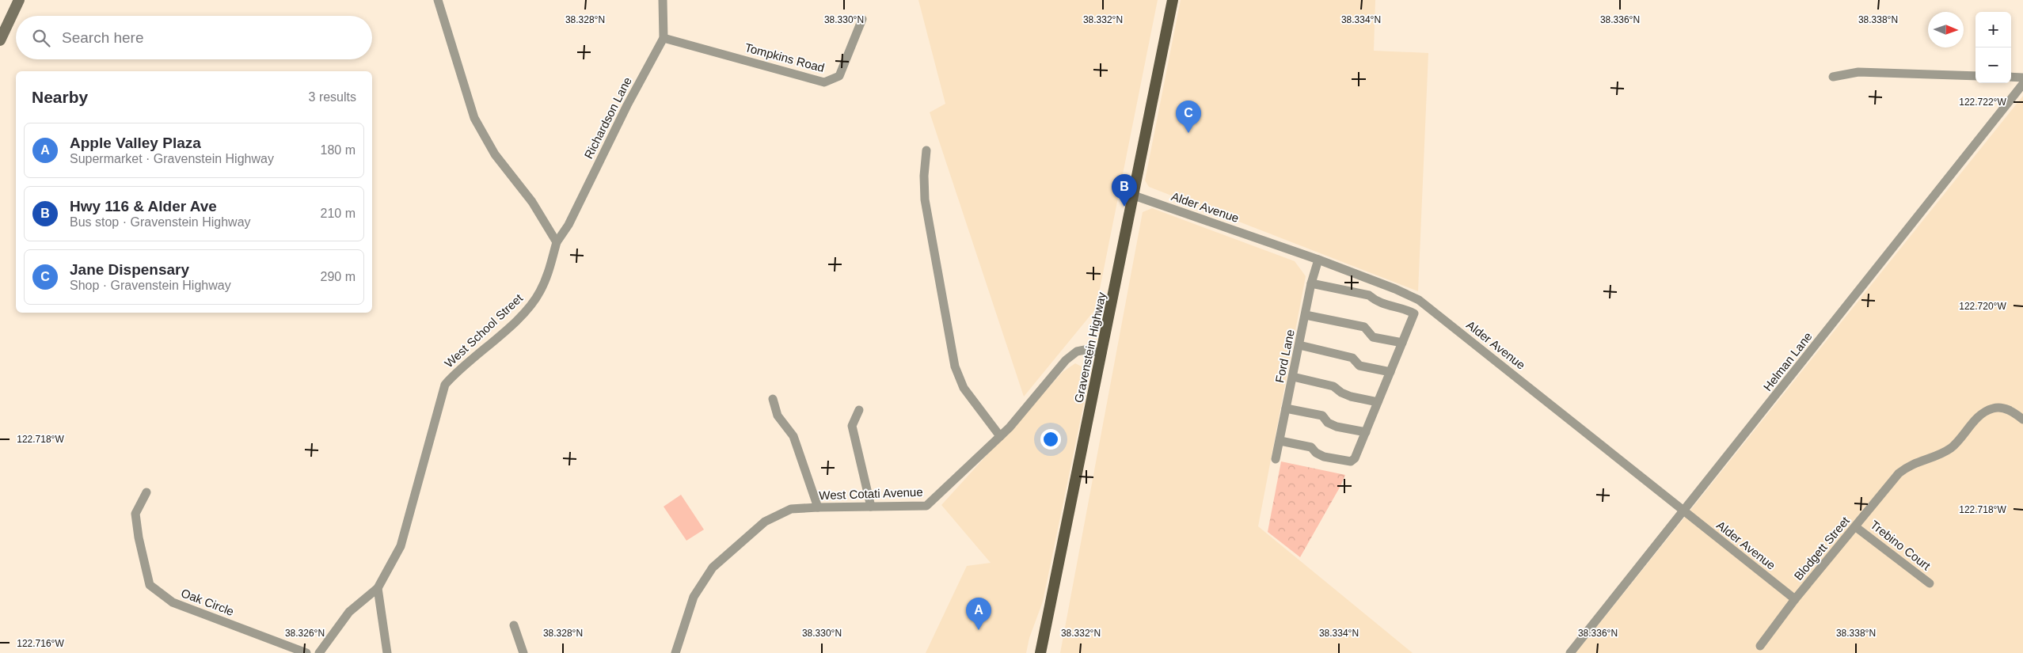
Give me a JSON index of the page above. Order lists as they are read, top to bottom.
{
  "streets": {
    "main road": ["Gravenstein Highway"],
    "street": [
      "Tompkins Road",
      "Richardson Lane",
      "Alder Avenue",
      "West School Street",
      "Ford Lane",
      "Helman Lane",
      "West Cotati Avenue",
      "Trebino Court",
      "Blodgett Street",
      "Oak Circle"
    ]
  },
  "crossings": [
    ["Tompkins Road", "Richardson Lane"],
    ["Richardson Lane", "West School Street"],
    ["Alder Avenue", "Gravenstein Highway"],
    ["Alder Avenue", "Ford Lane"],
    ["Alder Avenue", "Helman Lane"],
    ["Alder Avenue", "Blodgett Street"],
    ["Gravenstein Highway", "West Cotati Avenue"],
    ["Trebino Court", "Blodgett Street"]
  ],
  "north": "right",
  "page": {
    "map_buttons": ["+", "−"],
    "search": "Search here",
    "heading": ["Nearby", "3 results"],
    "pins": ["C", "B", "A"],
    "list": [
      {
        "mark": "A",
        "name": "Apple Valley Plaza",
        "note": "Supermarket · Gravenstein Highway",
        "value": "180 m"
      },
      {
        "mark": "B",
        "name": "Hwy 116 & Alder Ave",
        "note": "Bus stop · Gravenstein Highway",
        "value": "210 m"
      },
      {
        "mark": "C",
        "name": "Jane Dispensary",
        "note": "Shop · Gravenstein Highway",
        "value": "290 m"
      }
    ]
  },
  "coordinates": [
    "38.328°N",
    "38.330°N",
    "38.332°N",
    "38.334°N",
    "38.336°N",
    "38.338°N",
    "122.722°W",
    "122.720°W",
    "122.718°W",
    "38.326°N",
    "122.716°W"
  ]
}
